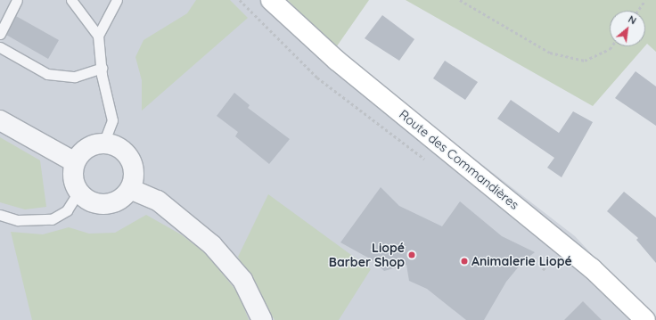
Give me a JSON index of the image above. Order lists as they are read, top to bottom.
{
  "streets": {
    "main road": ["Route des Commandières"]
  },
  "places": ["Liopé Barber Shop", "Animalerie Liopé"],
  "north": "top right"
}
